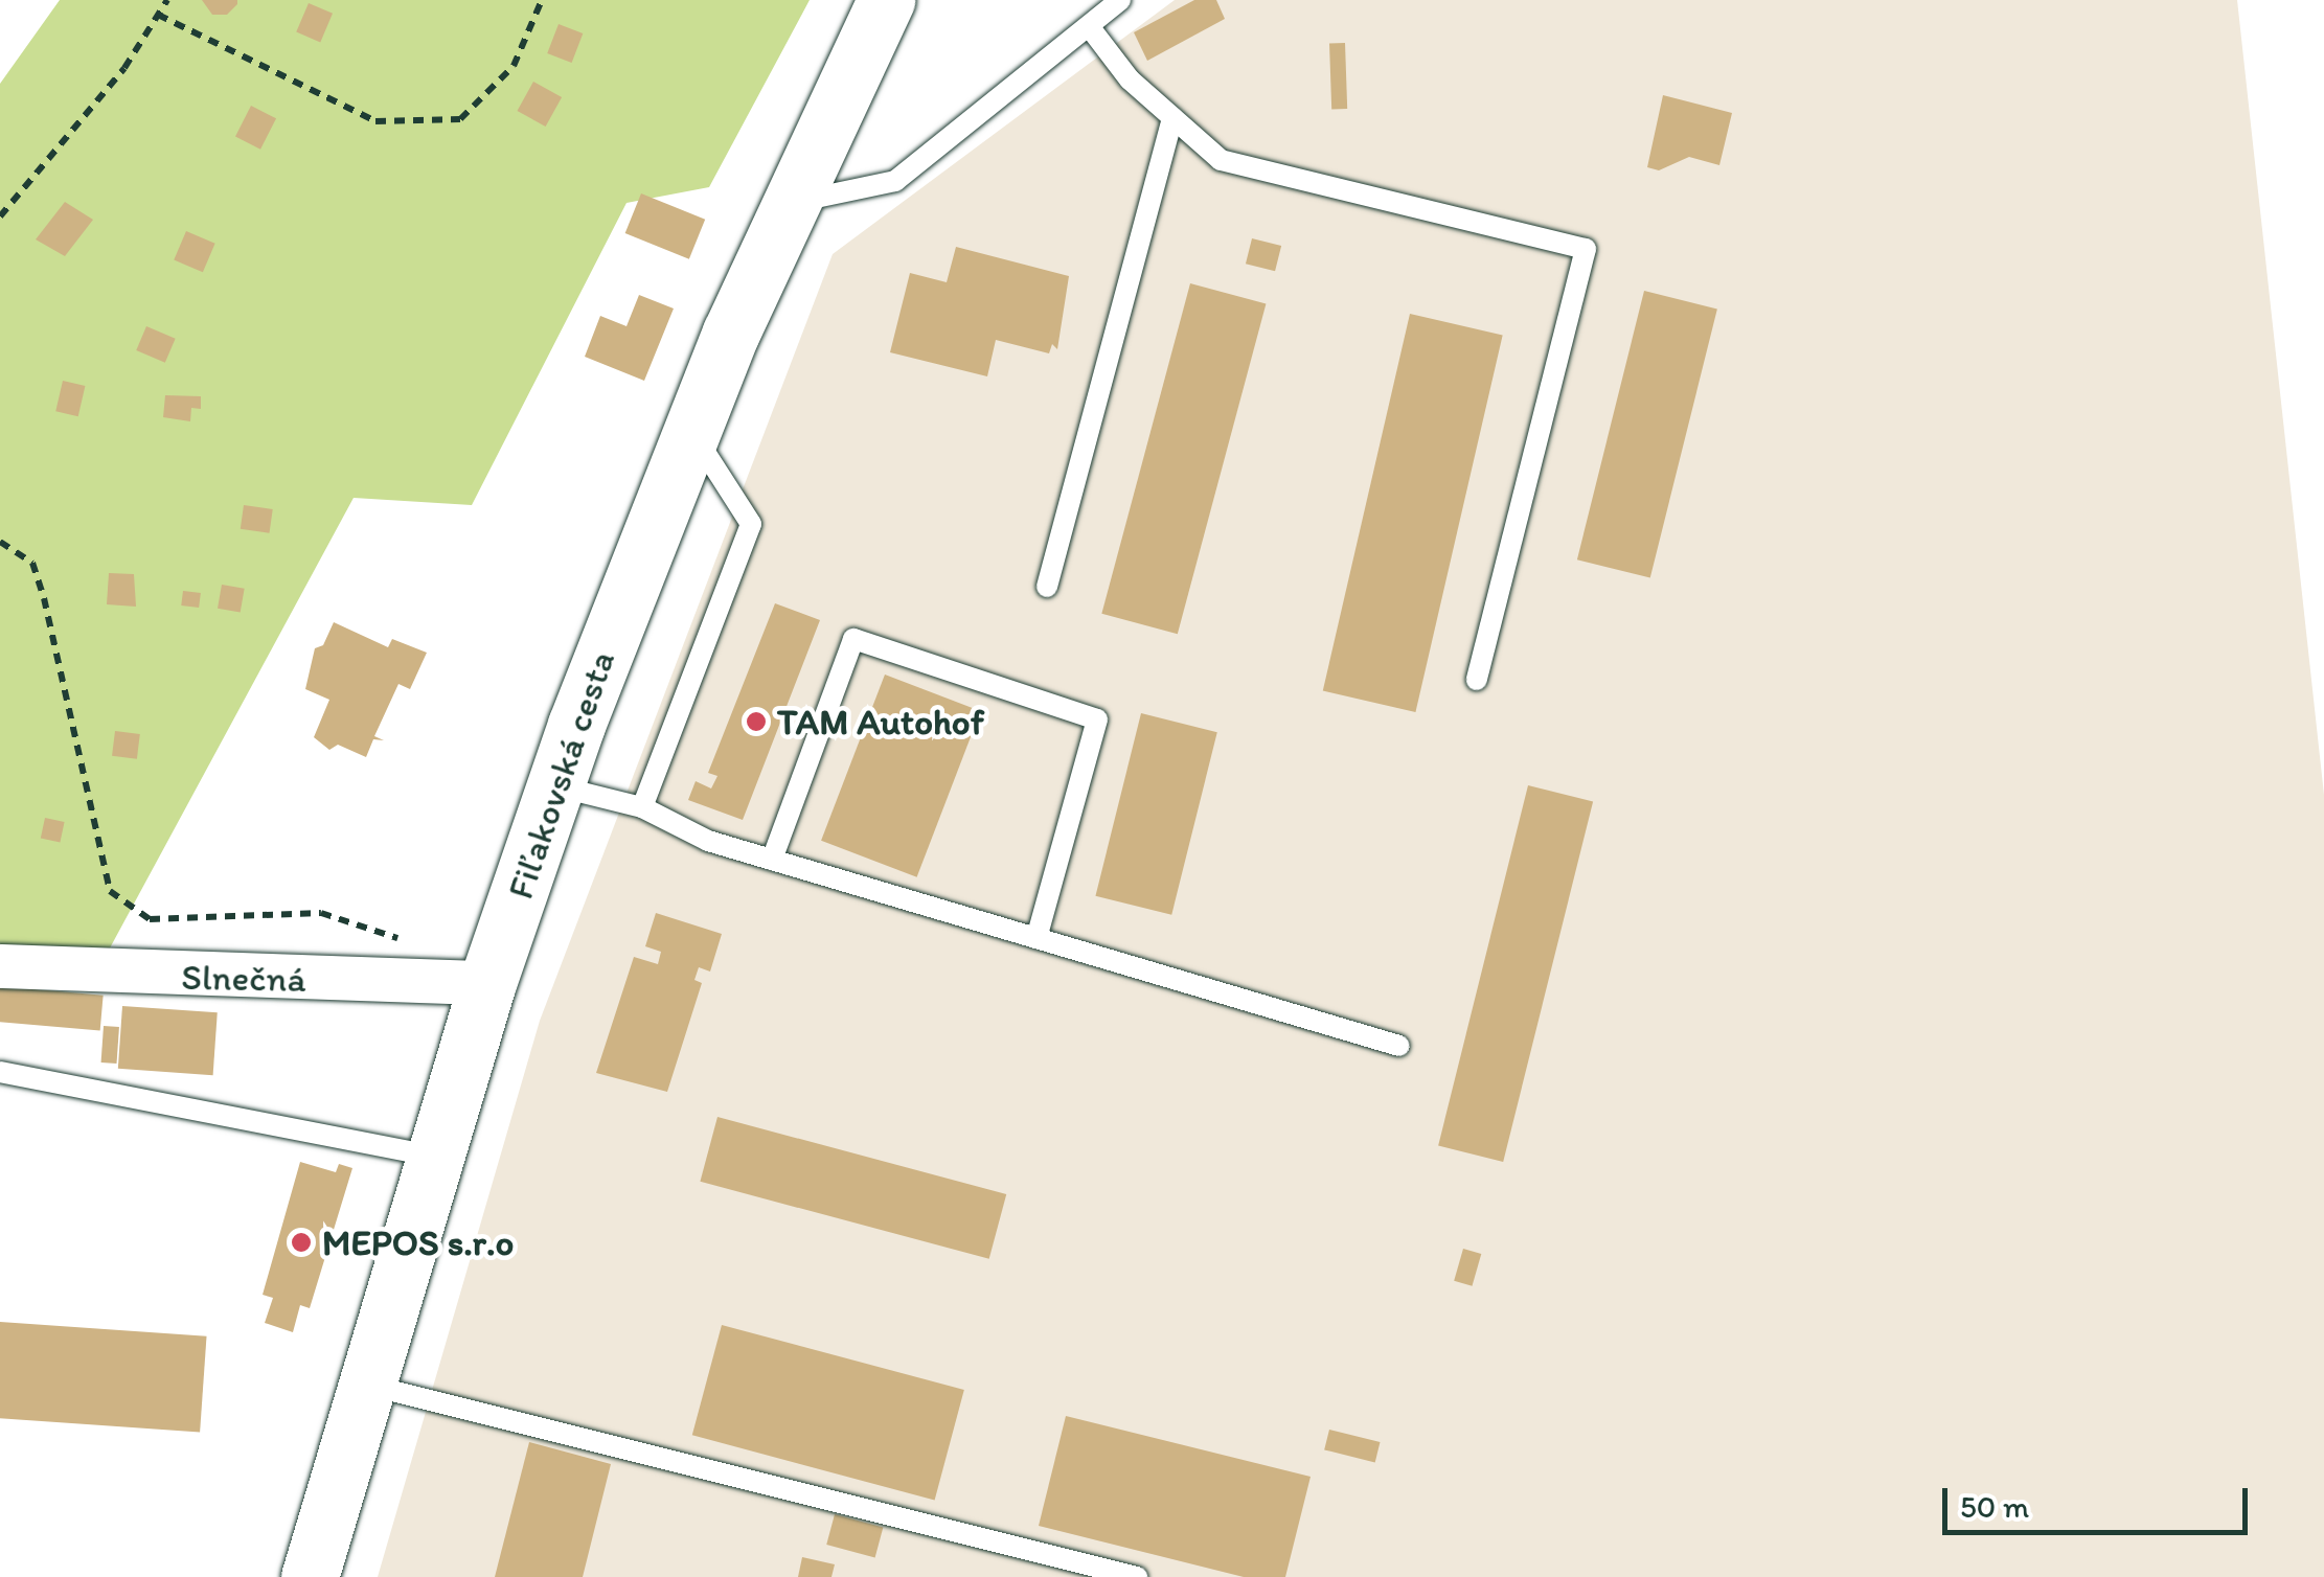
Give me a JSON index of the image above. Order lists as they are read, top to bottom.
{
  "streets": {
    "street": ["Fiľakovská cesta", "Slnečná"]
  },
  "crossings": [
    ["Fiľakovská cesta", "Slnečná"]
  ],
  "places": ["TAM Autohof", "MEPOS s.r.o"],
  "scale_bar": "50 m"
}
